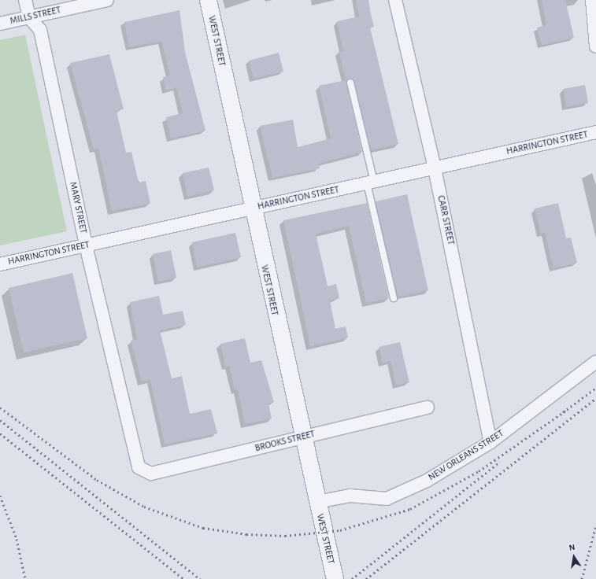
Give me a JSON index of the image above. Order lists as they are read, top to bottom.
{
  "streets": {
    "street": [
      "MILLS STREET",
      "WEST STREET",
      "HARRINGTON STREET",
      "MARY STREET",
      "CARR STREET",
      "BROOKS STREET",
      "NEW ORLEANS STREET"
    ]
  },
  "crossings": [
    ["MILLS STREET", "MARY STREET"],
    ["WEST STREET", "HARRINGTON STREET"],
    ["WEST STREET", "BROOKS STREET"],
    ["WEST STREET", "NEW ORLEANS STREET"],
    ["HARRINGTON STREET", "MARY STREET"],
    ["HARRINGTON STREET", "CARR STREET"],
    ["MARY STREET", "BROOKS STREET"],
    ["CARR STREET", "NEW ORLEANS STREET"]
  ],
  "north": "top"
}
